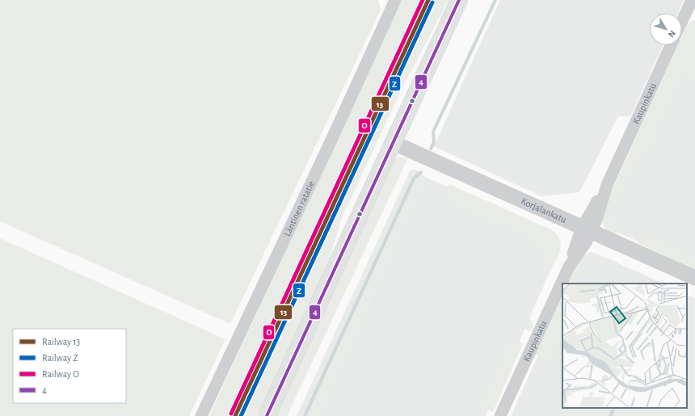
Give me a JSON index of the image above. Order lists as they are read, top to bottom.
{
  "streets": {
    "street": ["Kaupinkatu", "Läntinen ratatie", "Korjalankatu"]
  },
  "crossings": [
    ["Kaupinkatu", "Korjalankatu"]
  ],
  "lines": [
    "rail line 13",
    "rail line O",
    "transit line 4",
    "rail line Z"
  ],
  "legend": [
    "Railway 13",
    "Railway Z",
    "Railway O",
    "4"
  ],
  "north": "bottom right"
}
